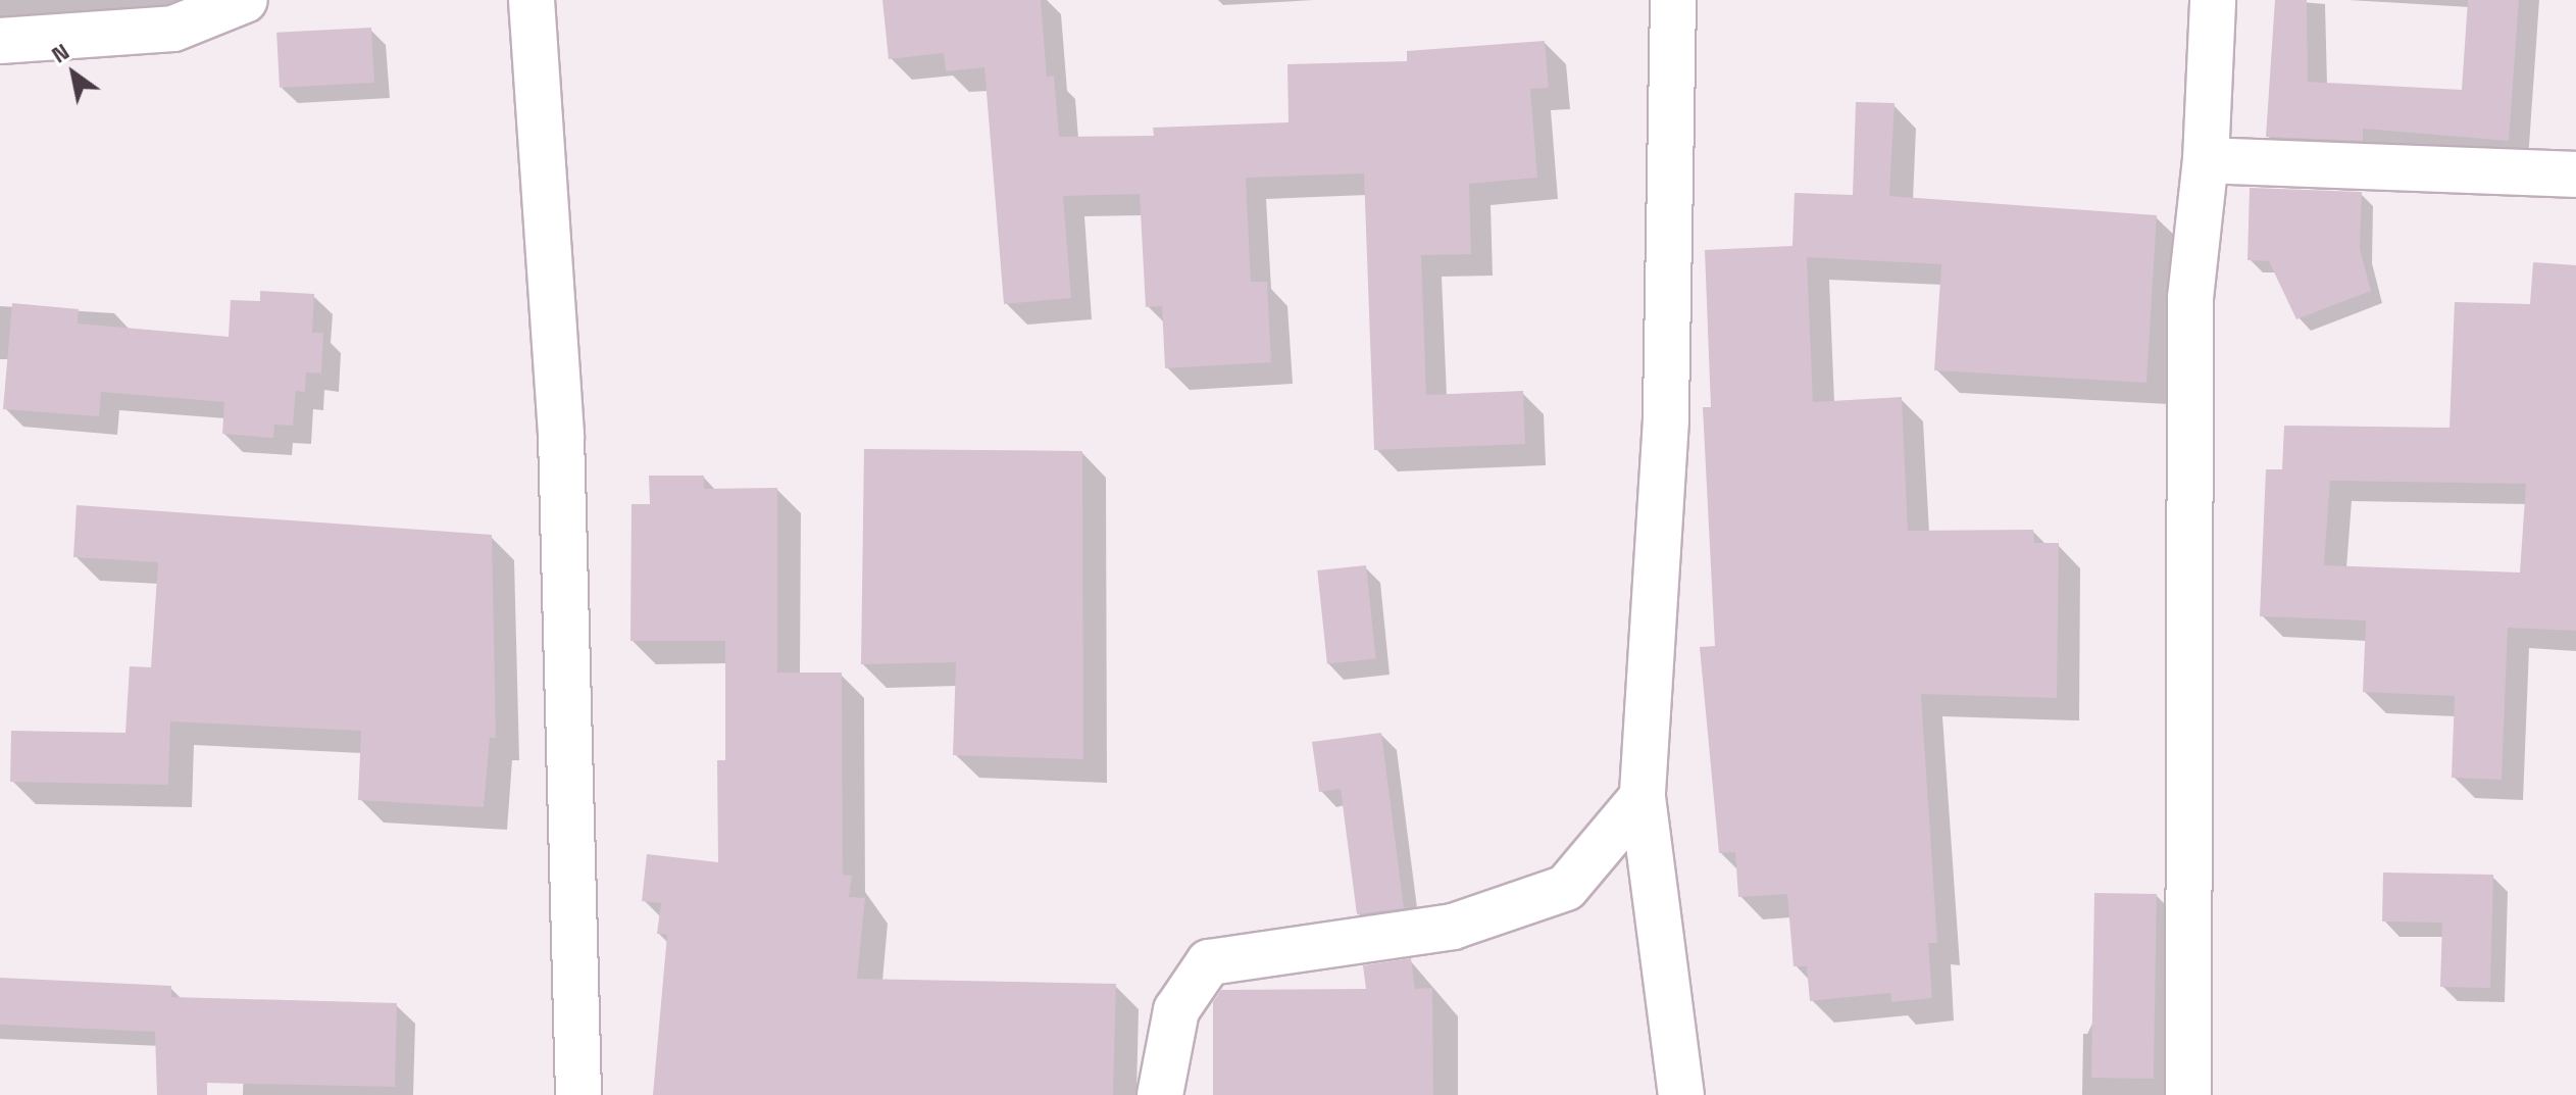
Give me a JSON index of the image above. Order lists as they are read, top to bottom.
{
  "north": "top left"
}
